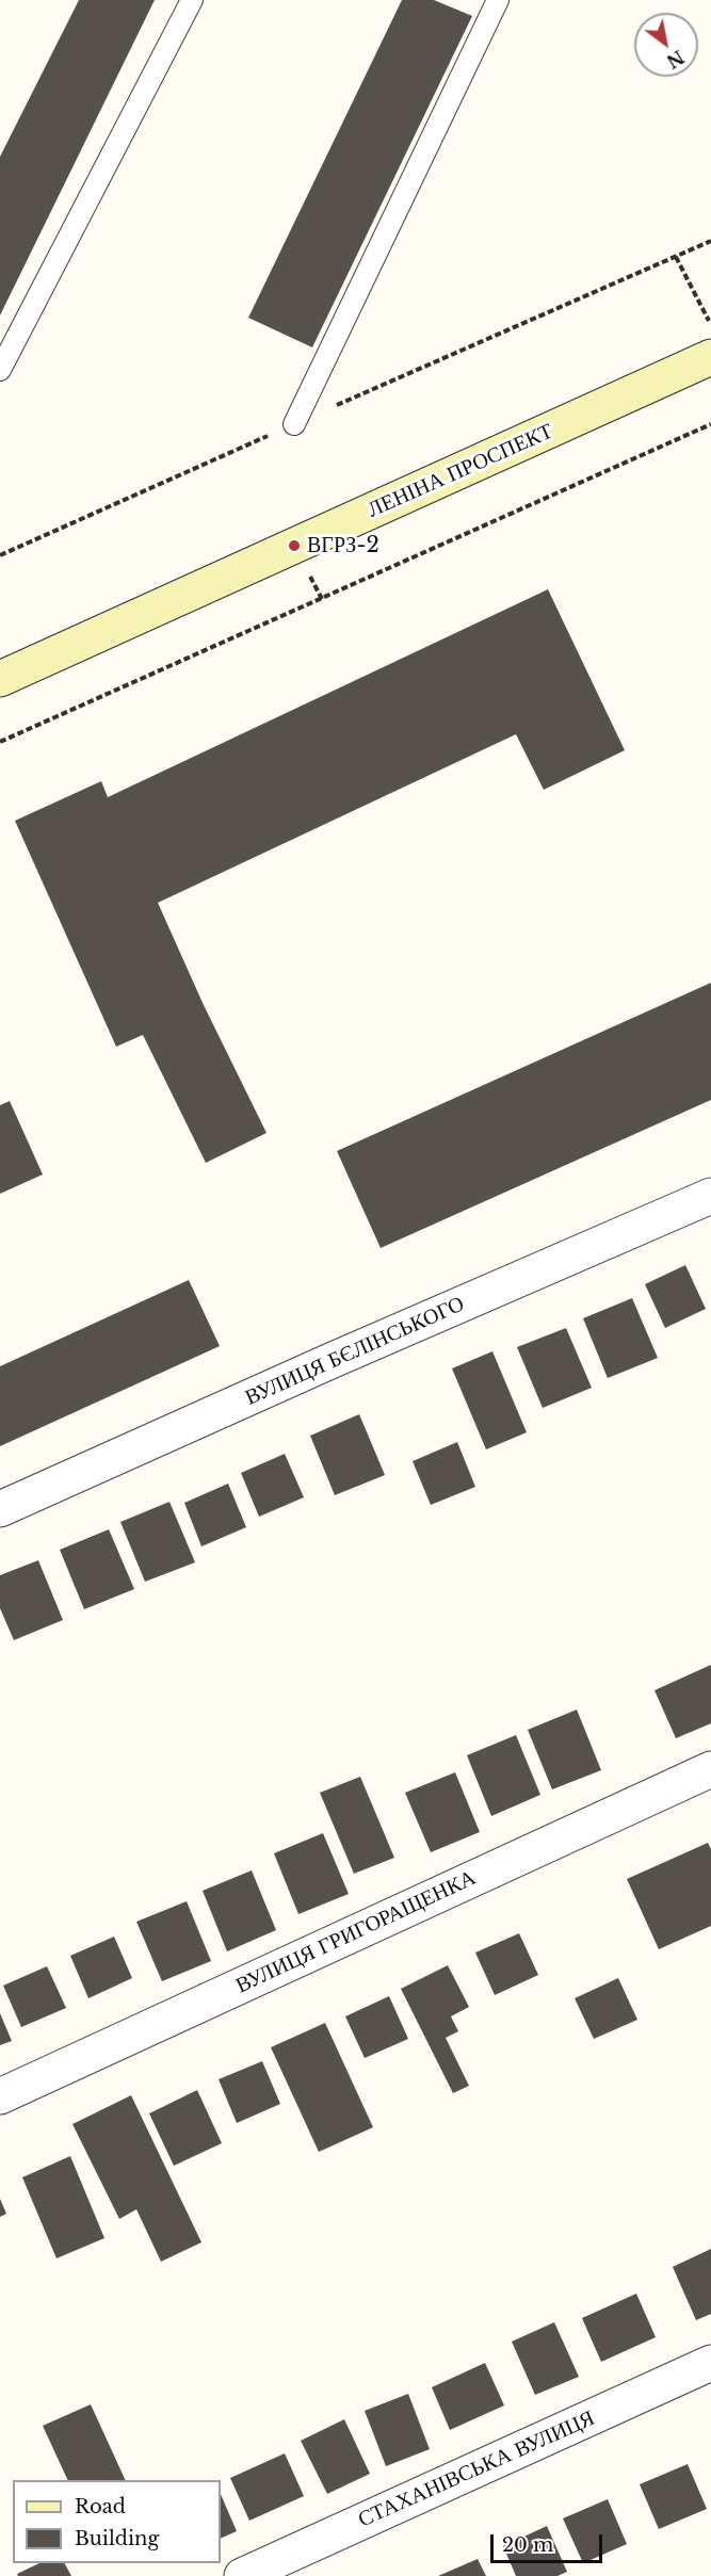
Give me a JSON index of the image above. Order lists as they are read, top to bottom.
{
  "streets": {
    "main road": ["ЛЕНІНА ПРОСПЕКТ"],
    "street": ["ВУЛИЦЯ БЄЛІНСЬКОГО", "ВУЛИЦЯ ГРИГОРАЩЕНКА", "СТАХАНІВСЬКА ВУЛИЦЯ"]
  },
  "places": ["ВГРЗ-2"],
  "legend": ["Road", "Building"],
  "scale_bar": "20 m",
  "north": "bottom right"
}
